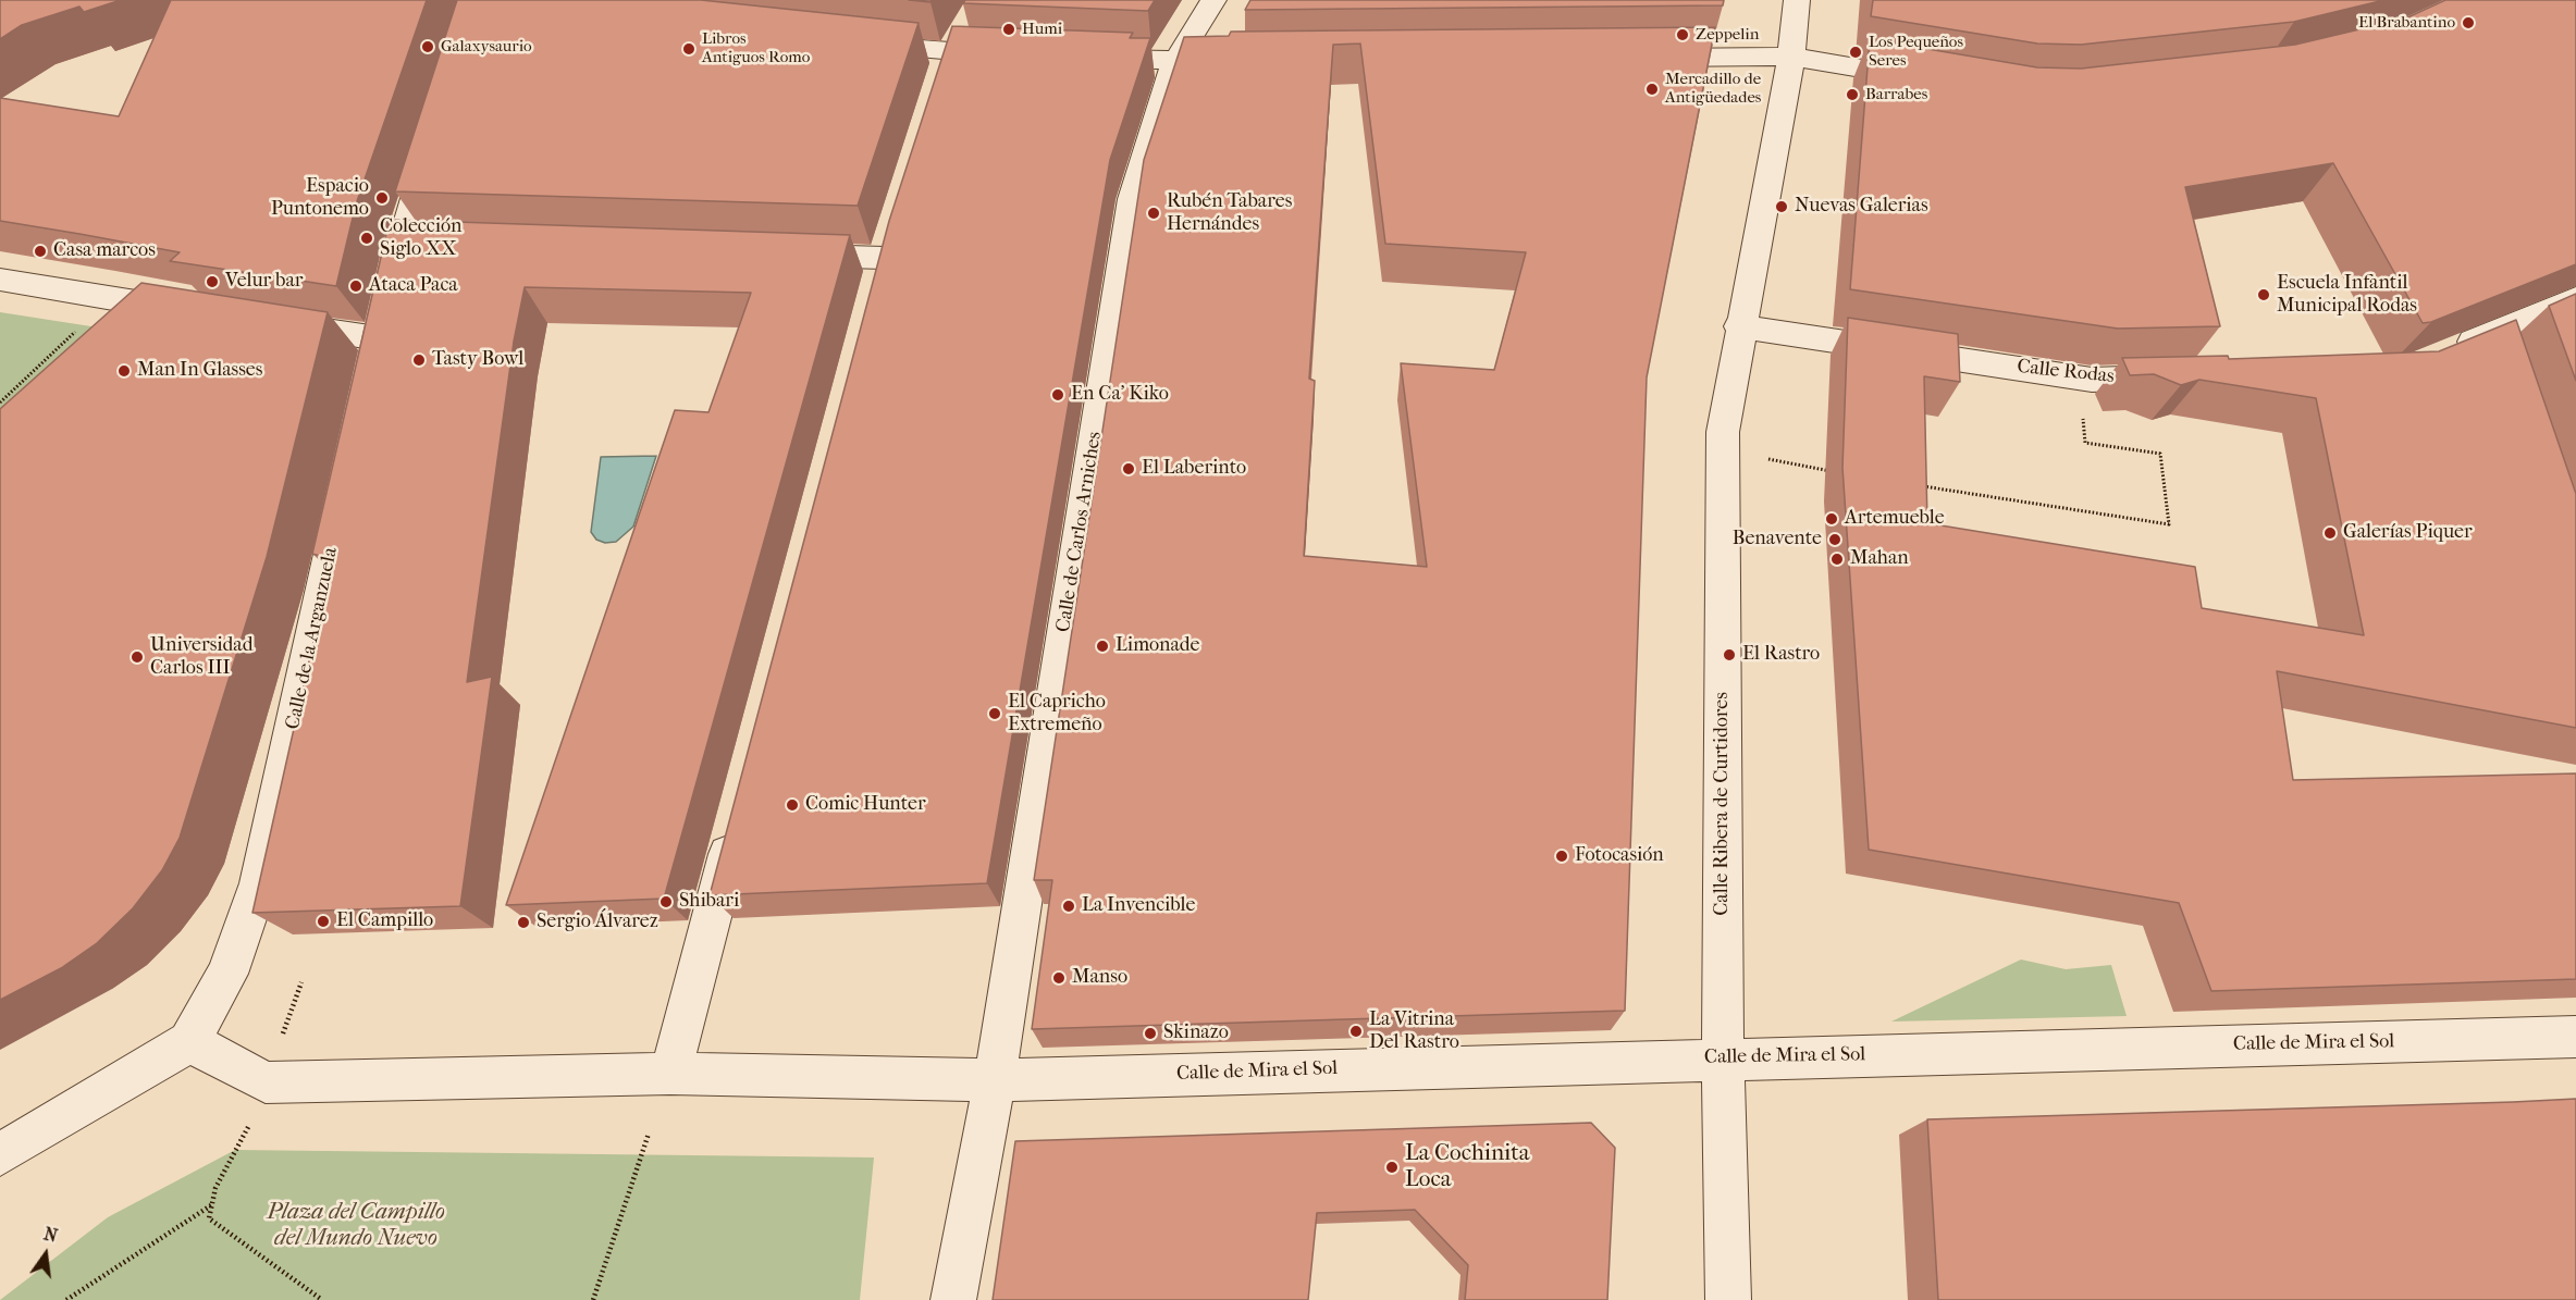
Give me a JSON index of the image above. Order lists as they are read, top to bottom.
{
  "streets": {
    "street": [
      "Calle Rodas",
      "Calle de Carlos Arniches",
      "Calle de la Arganzuela",
      "Calle Ribera de Curtidores",
      "Calle de Mira el Sol"
    ]
  },
  "crossings": [
    ["Calle Rodas", "Calle Ribera de Curtidores"],
    ["Calle de Carlos Arniches", "Calle de Mira el Sol"],
    ["Calle Ribera de Curtidores", "Calle de Mira el Sol"]
  ],
  "parks": ["Plaza del Campillo del Mundo Nuevo"],
  "places": [
    "El Brabantino",
    "Humi",
    "Zeppelin",
    "Galaxysaurio",
    "Libros Antiguos Romo",
    "Los Pequeños Seres",
    "Mercadillo de Antigüedades",
    "Barrabes",
    "Espacio Puntonemo",
    "Nuevas Galerias",
    "Rubén Tabares Hernándes",
    "Colección Siglo XX",
    "Casa marcos",
    "Velur bar",
    "Ataca Paca",
    "Escuela Infantil Municipal Rodas",
    "Tasty Bowl",
    "Man In Glasses",
    "En Ca' Kiko",
    "El Laberinto",
    "Artemueble",
    "Galerías Piquer",
    "Benavente",
    "Mahan",
    "Limonade",
    "El Rastro",
    "Universidad Carlos III",
    "El Capricho Extremeño",
    "Comic Hunter",
    "Fotocasión",
    "Shibari",
    "La Invencible",
    "El Campillo",
    "Sergio Álvarez",
    "Manso",
    "La Vitrina Del Rastro",
    "Skinazo",
    "La Cochinita Loca"
  ],
  "north": "top"
}
